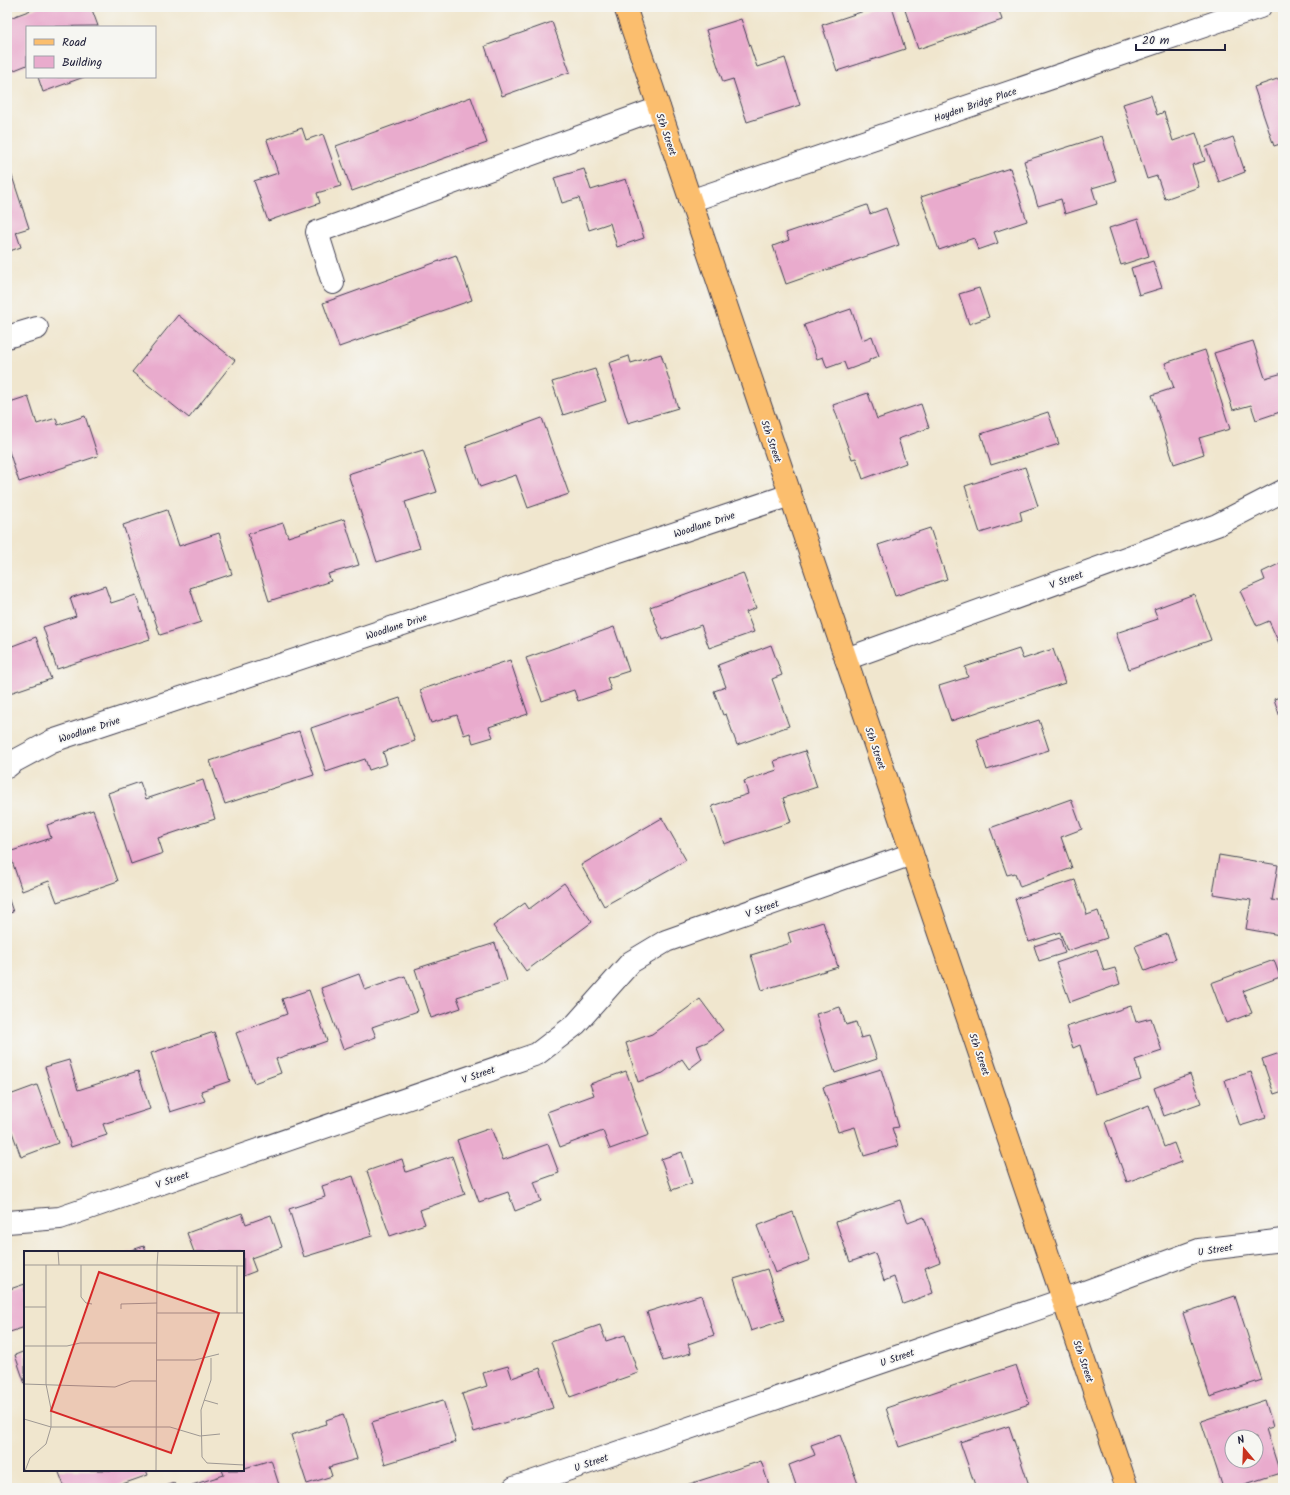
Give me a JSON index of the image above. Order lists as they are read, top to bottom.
{
  "streets": {
    "main road": ["5th Street"],
    "street": [
      "Hayden Bridge Place",
      "Woodlane Drive",
      "V Street",
      "U Street"
    ]
  },
  "crossings": [
    ["Hayden Bridge Place", "5th Street"],
    ["5th Street", "Woodlane Drive"],
    ["5th Street", "V Street"],
    ["5th Street", "U Street"]
  ],
  "legend": ["Road", "Building"],
  "scale_bar": "20 m",
  "north": "top"
}
